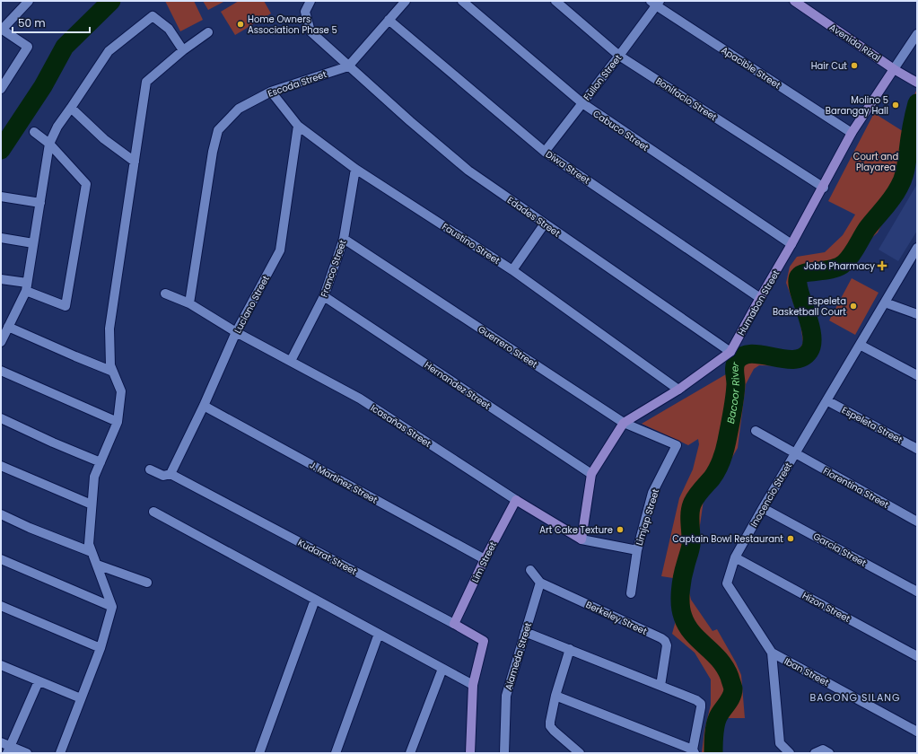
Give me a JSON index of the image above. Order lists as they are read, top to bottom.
{
  "streets": {
    "street": [
      "Avenida Rizal",
      "Apacible Street",
      "Fullon Street",
      "Escoda Street",
      "Bonifacio Street",
      "Cabuco Street",
      "Diwa Street",
      "Edades Street",
      "Faustino Street",
      "Franco Street",
      "Humabon Street",
      "Luciano Street",
      "Guerrero Street",
      "Hernandez Street",
      "Espeleta Street",
      "Icasañas Street",
      "J. Martinez Street",
      "Florentina Street",
      "Inocencio Street",
      "Limjap Street",
      "Garcia Street",
      "Kudarat Street",
      "Lim Street",
      "Hizon Street",
      "Berkeley Street",
      "Alameda Street",
      "Iban Street"
    ]
  },
  "crossings": [
    ["Avenida Rizal", "Humabon Street"],
    ["Apacible Street", "Fullon Street"],
    ["Apacible Street", "Humabon Street"],
    ["Fullon Street", "Bonifacio Street"],
    ["Fullon Street", "Cabuco Street"],
    ["Fullon Street", "Diwa Street"],
    ["Escoda Street", "Edades Street"],
    ["Escoda Street", "Faustino Street"],
    ["Escoda Street", "Icasañas Street"],
    ["Bonifacio Street", "Humabon Street"],
    ["Cabuco Street", "Humabon Street"],
    ["Diwa Street", "Humabon Street"],
    ["Edades Street", "Humabon Street"],
    ["Faustino Street", "Franco Street"],
    ["Faustino Street", "Humabon Street"],
    ["Faustino Street", "Luciano Street"],
    ["Franco Street", "Guerrero Street"],
    ["Franco Street", "Hernandez Street"],
    ["Franco Street", "Icasañas Street"],
    ["Humabon Street", "Guerrero Street"],
    ["Humabon Street", "Hernandez Street"],
    ["Humabon Street", "Icasañas Street"],
    ["Luciano Street", "Icasañas Street"],
    ["Luciano Street", "J. Martinez Street"],
    ["Luciano Street", "Kudarat Street"],
    ["Guerrero Street", "Limjap Street"],
    ["Espeleta Street", "Inocencio Street"],
    ["Icasañas Street", "Limjap Street"],
    ["Icasañas Street", "Lim Street"],
    ["J. Martinez Street", "Lim Street"],
    ["Florentina Street", "Inocencio Street"],
    ["Inocencio Street", "Garcia Street"],
    ["Inocencio Street", "Hizon Street"],
    ["Inocencio Street", "Iban Street"],
    ["Kudarat Street", "Lim Street"],
    ["Berkeley Street", "Alameda Street"]
  ],
  "districts": ["BAGONG SILANG"],
  "water": ["Bacoor River"],
  "parks": ["Court and Playarea"],
  "places": {
    "other": [
      "Home Owners Association Phase 5",
      "Hair Cut",
      "Molino 5 Barangay Hall",
      "Espeleta Basketball Court",
      "Art Cake Texture",
      "Captain Bowl Restaurant"
    ],
    "health": ["Jobb Pharmacy"]
  },
  "scale_bar": "50 m"
}
